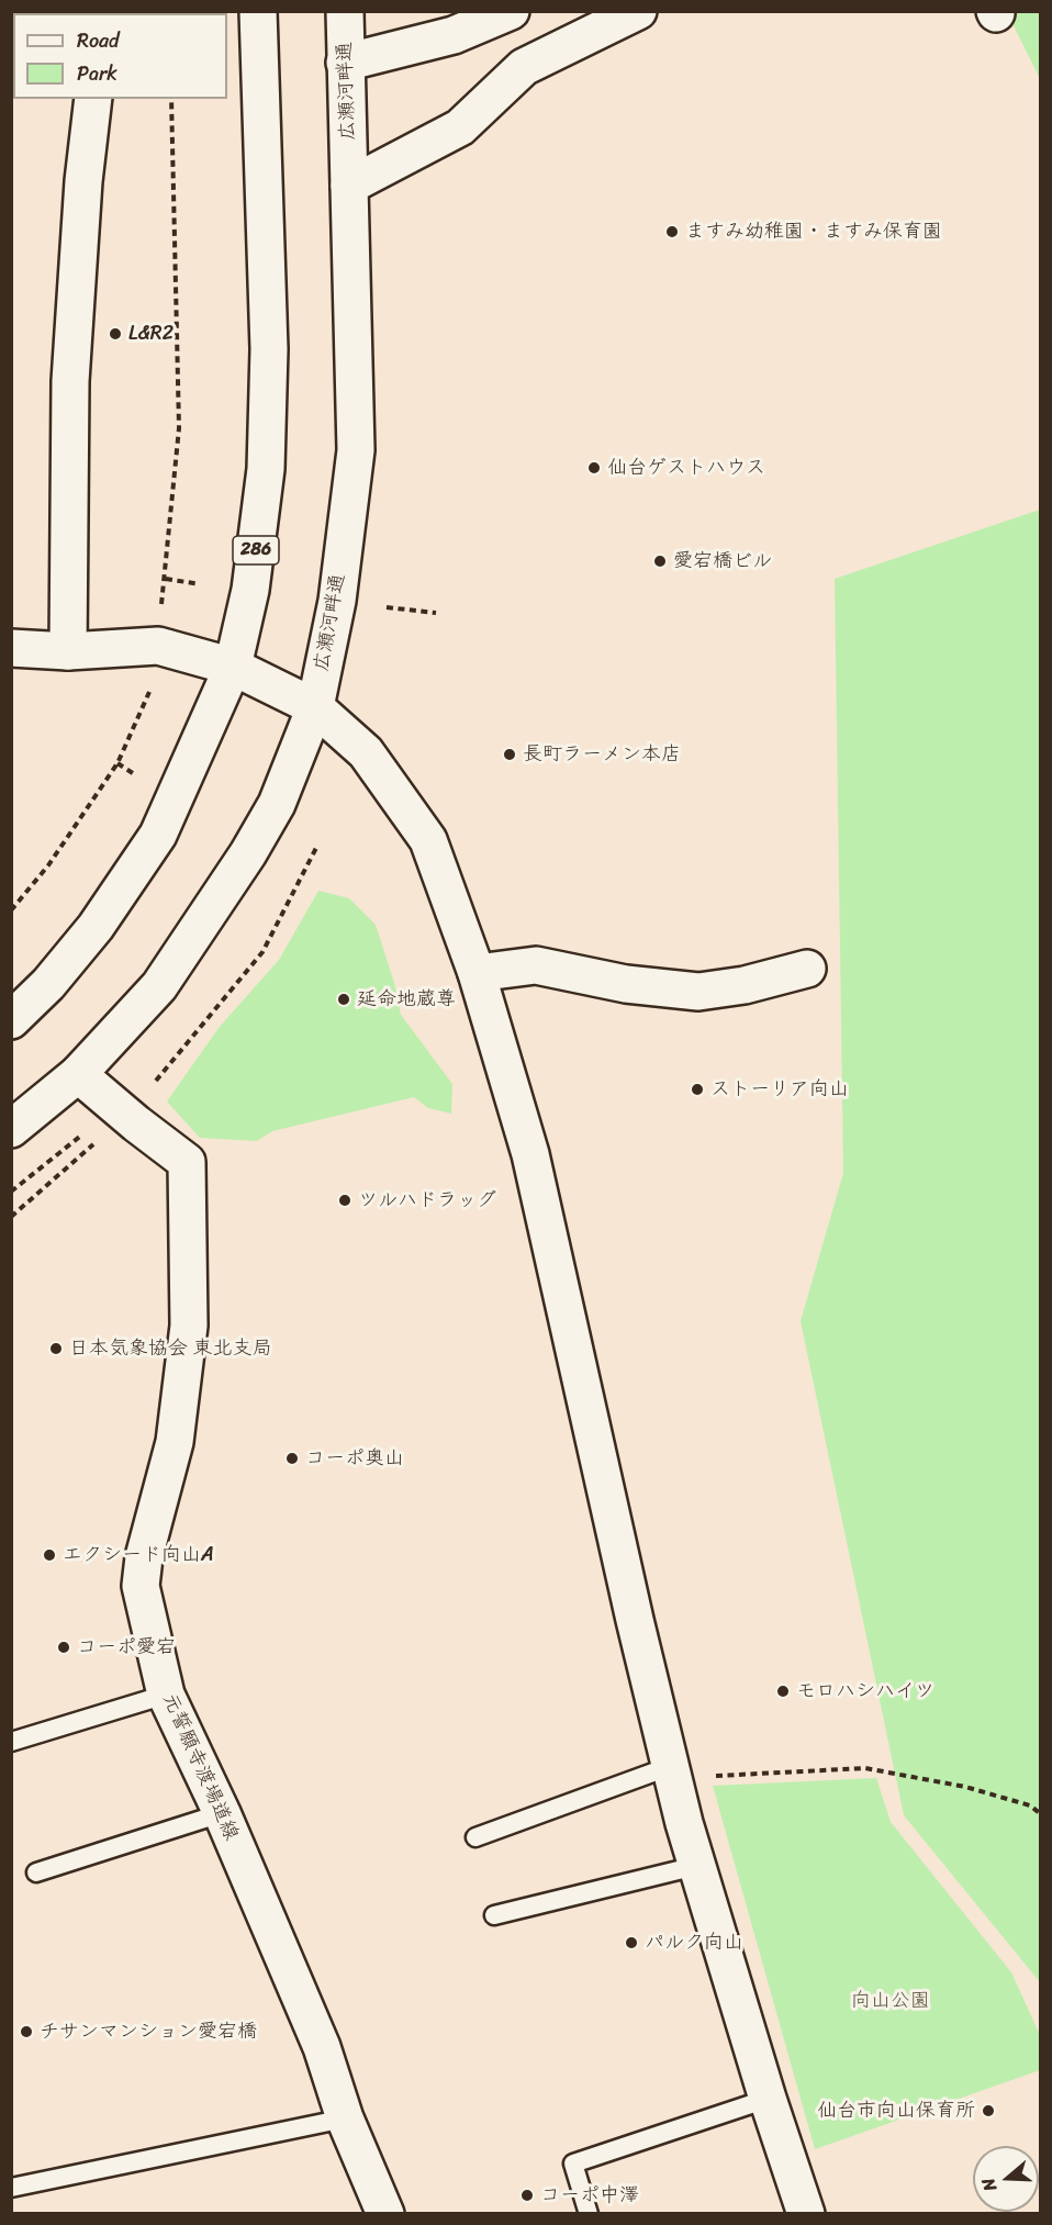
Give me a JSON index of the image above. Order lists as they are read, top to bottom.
{
  "streets": {
    "main road": ["広瀬河畔通", "286", "元誓願寺渡場道線"]
  },
  "crossings": [
    ["広瀬河畔通", "元誓願寺渡場道線"]
  ],
  "parks": ["向山公園"],
  "places": [
    "ますみ幼稚園・ますみ保育園",
    "L&R2",
    "仙台ゲストハウス",
    "愛宕橋ビル",
    "長町ラーメン本店",
    "延命地蔵尊",
    "ストーリア向山",
    "ツルハドラッグ",
    "日本気象協会 東北支局",
    "コーポ奥山",
    "エクシード向山A",
    "コーポ愛宕",
    "モロハシハイツ",
    "パルク向山",
    "チサンマンション愛宕橋",
    "仙台市向山保育所",
    "コーポ中澤"
  ],
  "legend": ["Road", "Park"],
  "north": "left"
}
